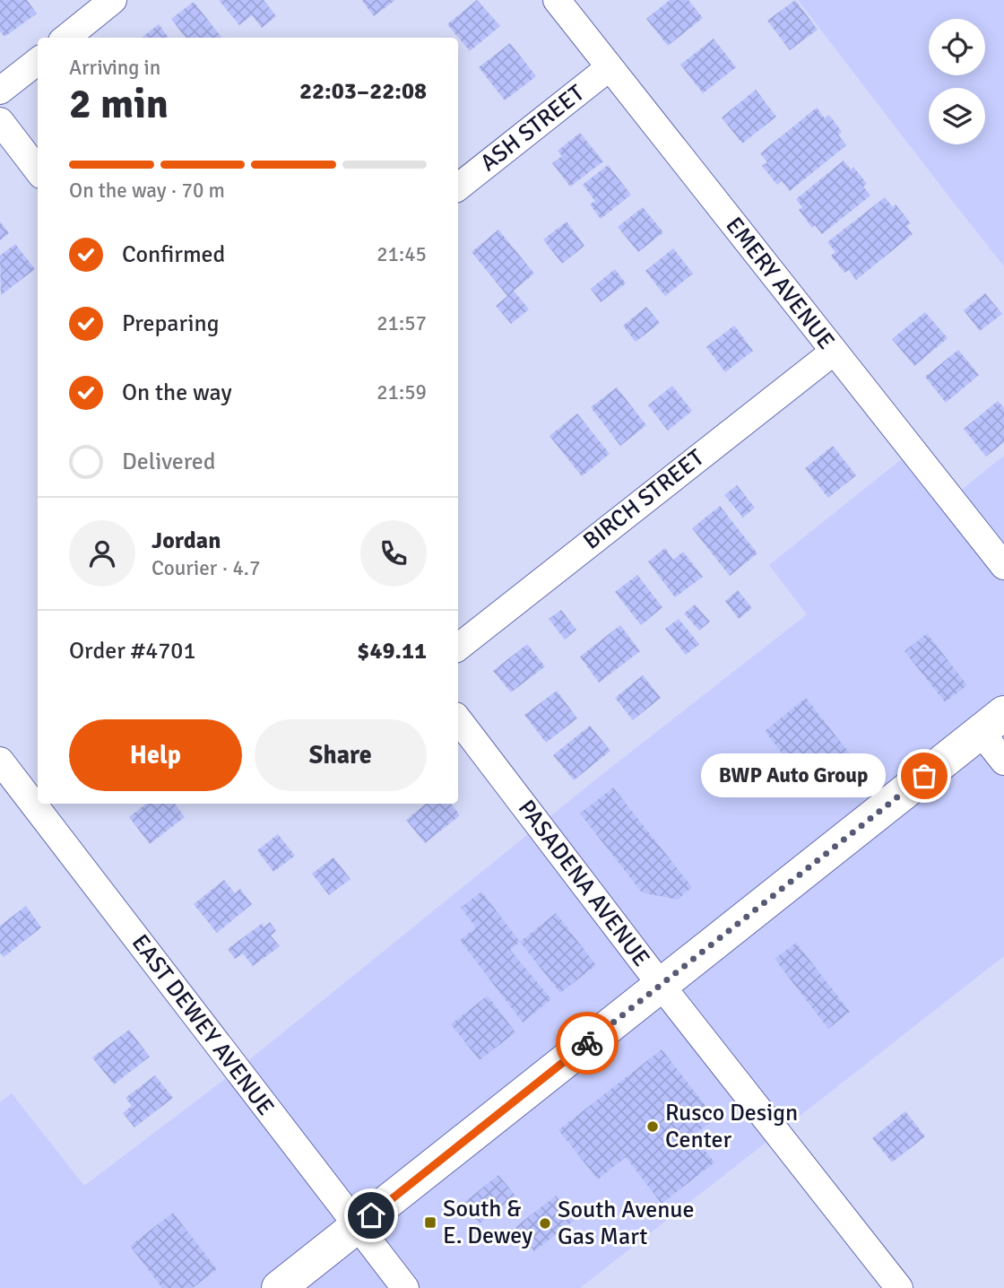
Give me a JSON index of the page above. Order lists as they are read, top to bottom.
{
  "streets": {
    "street": [
      "ASH STREET",
      "EMERY AVENUE",
      "BIRCH STREET",
      "PASADENA AVENUE",
      "EAST DEWEY AVENUE"
    ]
  },
  "crossings": [
    ["ASH STREET", "EMERY AVENUE"],
    ["EMERY AVENUE", "BIRCH STREET"]
  ],
  "places": {
    "other": ["BWP Auto Group", "Rusco Design Center", "South Avenue Gas Mart"],
    "transit": ["South & E. Dewey"]
  },
  "page": {
    "heading": ["2 min", "Arriving in", "22:03–22:08"],
    "panel": [
      "Jordan",
      "Courier · 4.7",
      "Order #4701",
      "$49.11"
    ],
    "bar": "On the way · 70 m",
    "list": [
      ["Confirmed", "21:45"],
      ["Preparing", "21:57"],
      ["On the way", "21:59"],
      "Delivered"
    ],
    "buttons": ["Help", "Share"],
    "bubble": "BWP Auto Group"
  }
}
